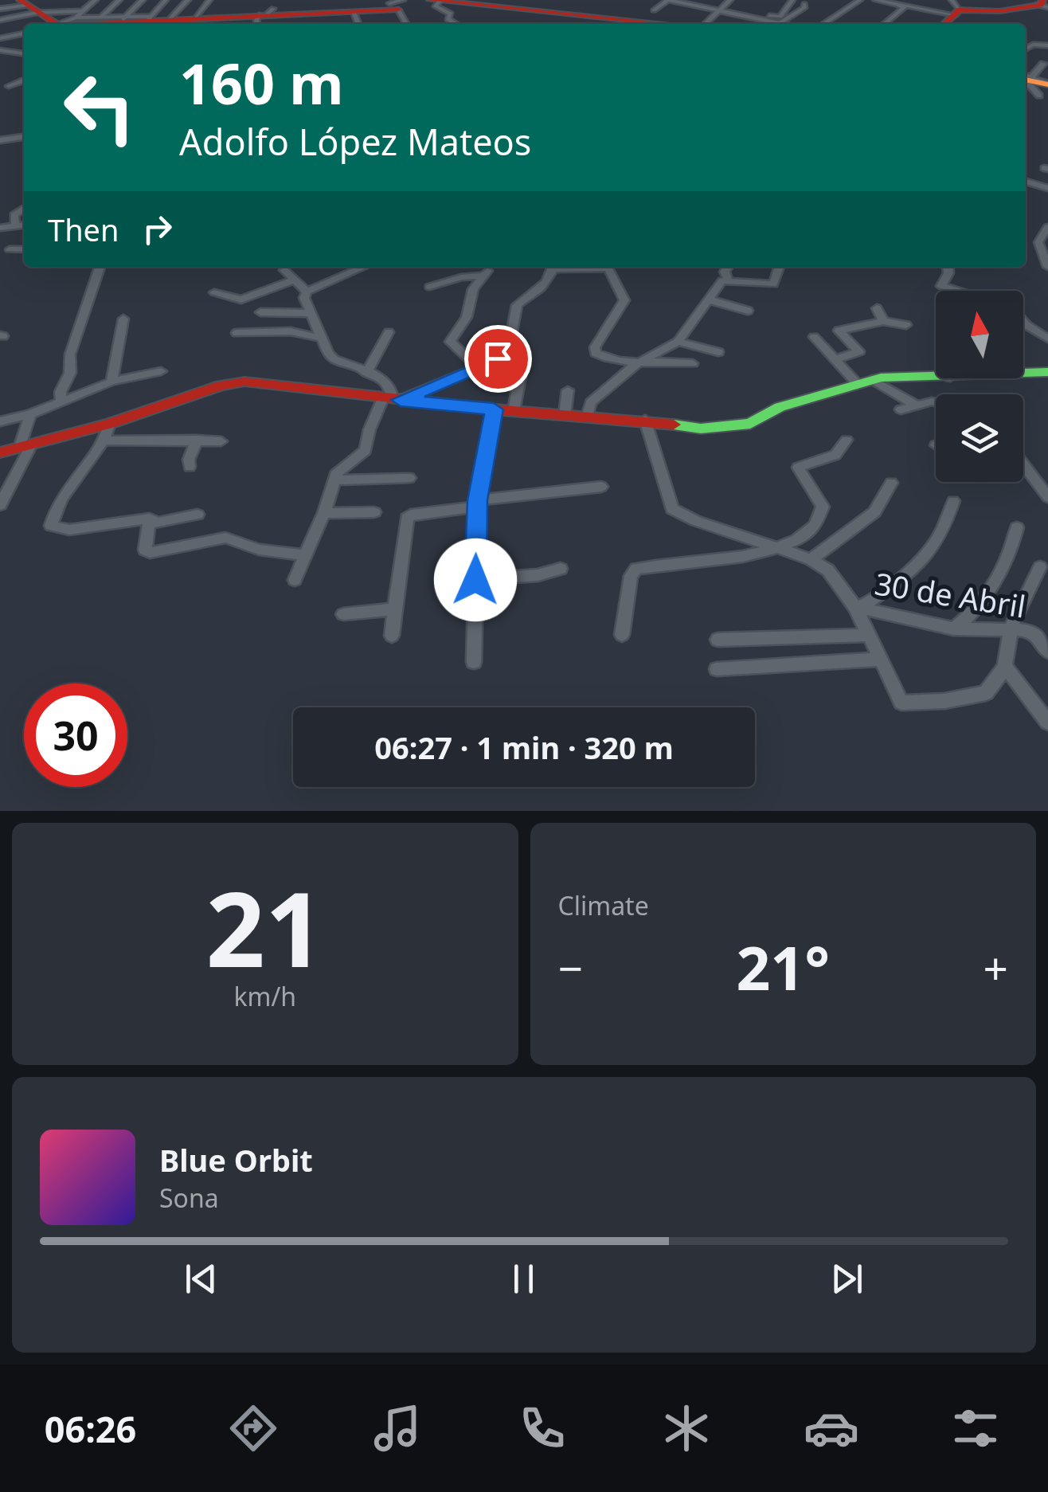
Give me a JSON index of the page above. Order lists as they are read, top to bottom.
{
  "streets": {
    "street": ["30 de Abril"]
  },
  "north": "top",
  "page": {
    "turn": ["160 m", "Adolfo López Mateos"],
    "then": "Then",
    "limit": "30",
    "trip": "06:27 · 1 min · 320 m",
    "tile": [
      ["21", "km/h"],
      "Climate"
    ],
    "heat": ["−", "21°", "+"],
    "song": ["Blue Orbit", "Sona"],
    "tabs": "06:26"
  }
}
